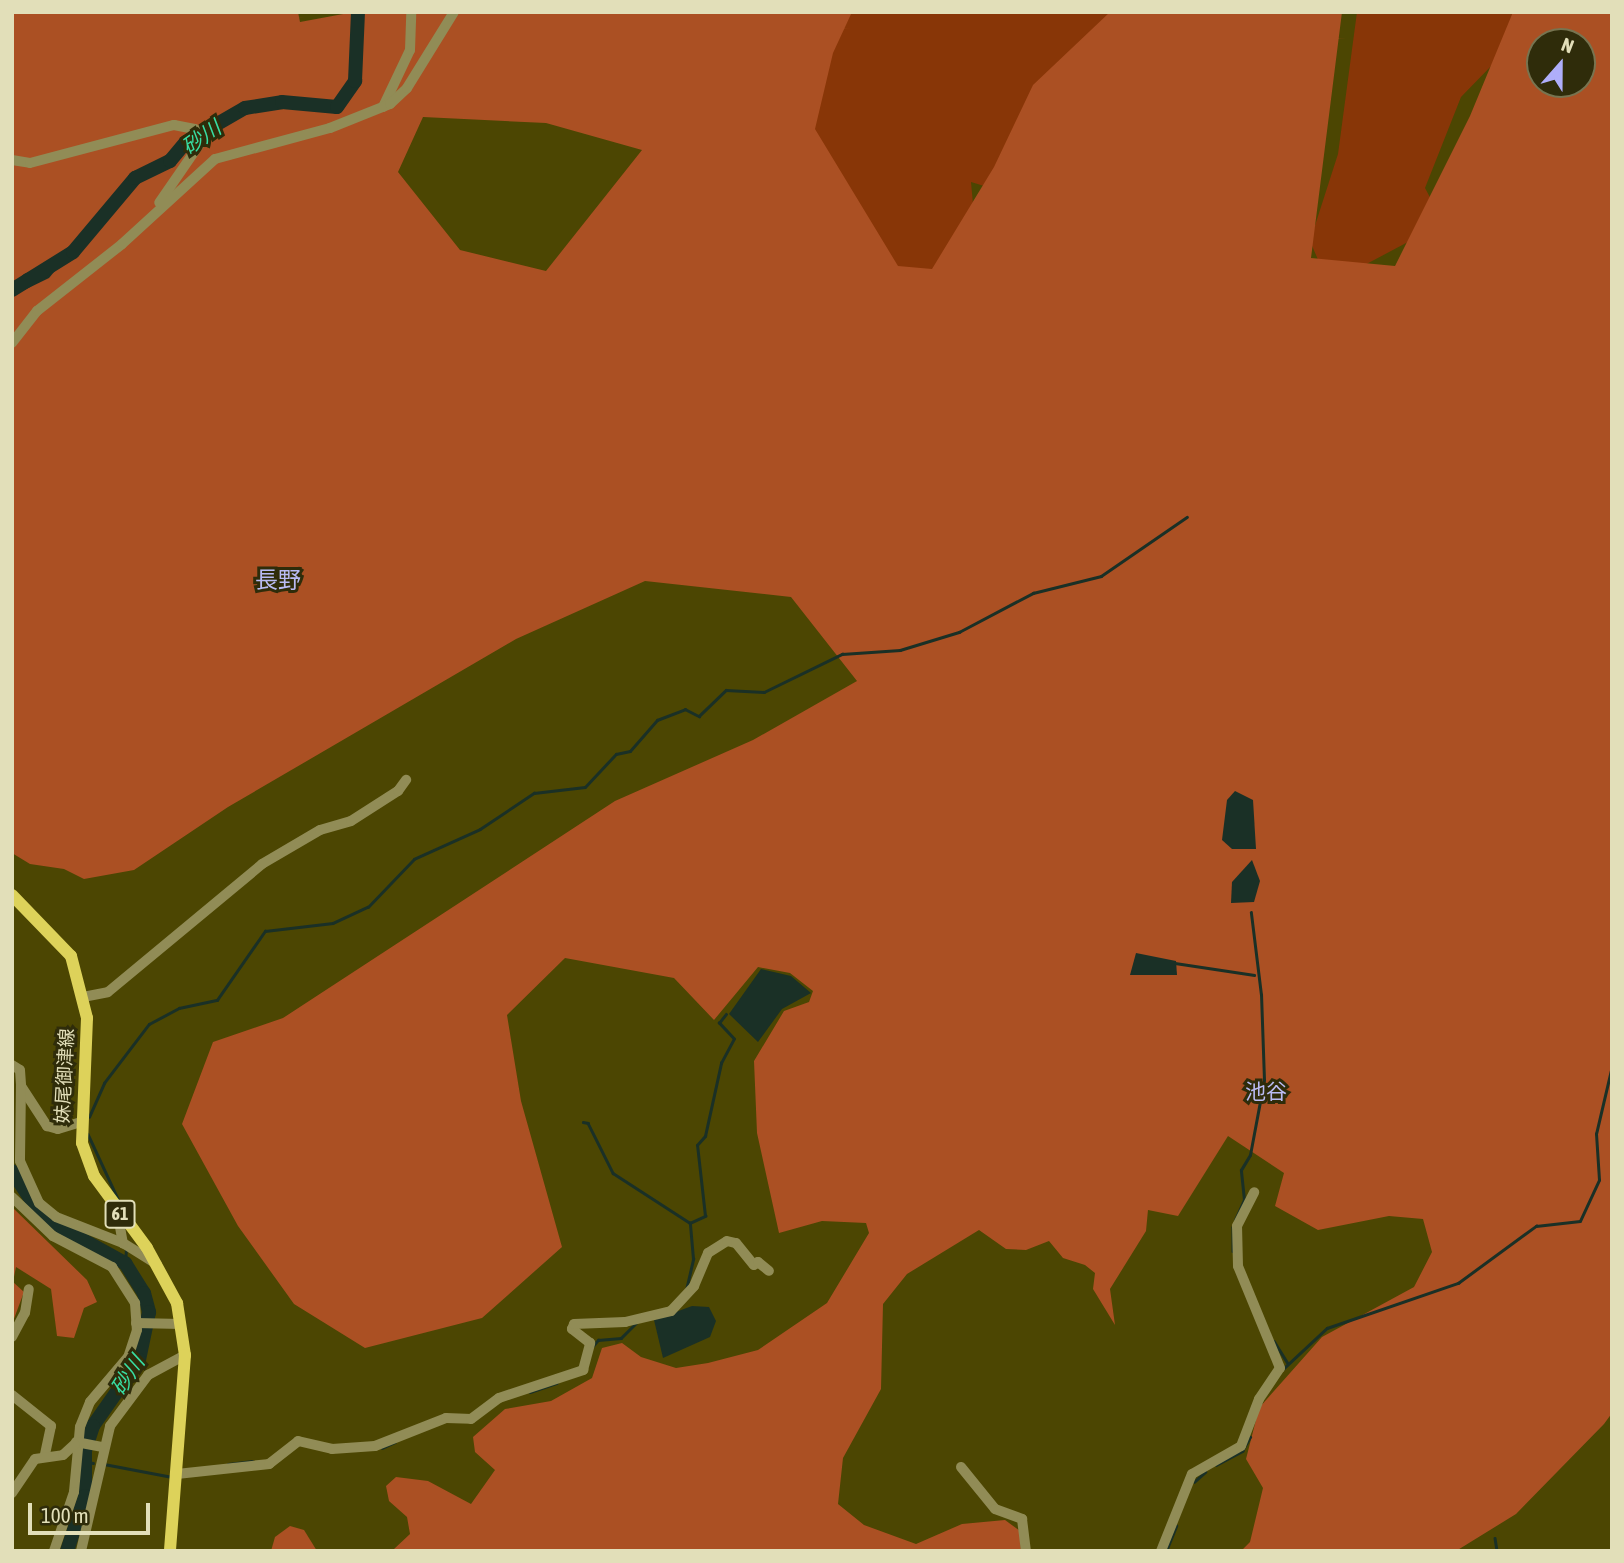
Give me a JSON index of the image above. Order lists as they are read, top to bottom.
{
  "streets": {
    "main road": ["妹尾御津線", "61"]
  },
  "districts": ["長野", "池谷"],
  "water": ["砂川"],
  "scale_bar": "100 m",
  "north": "top"
}
